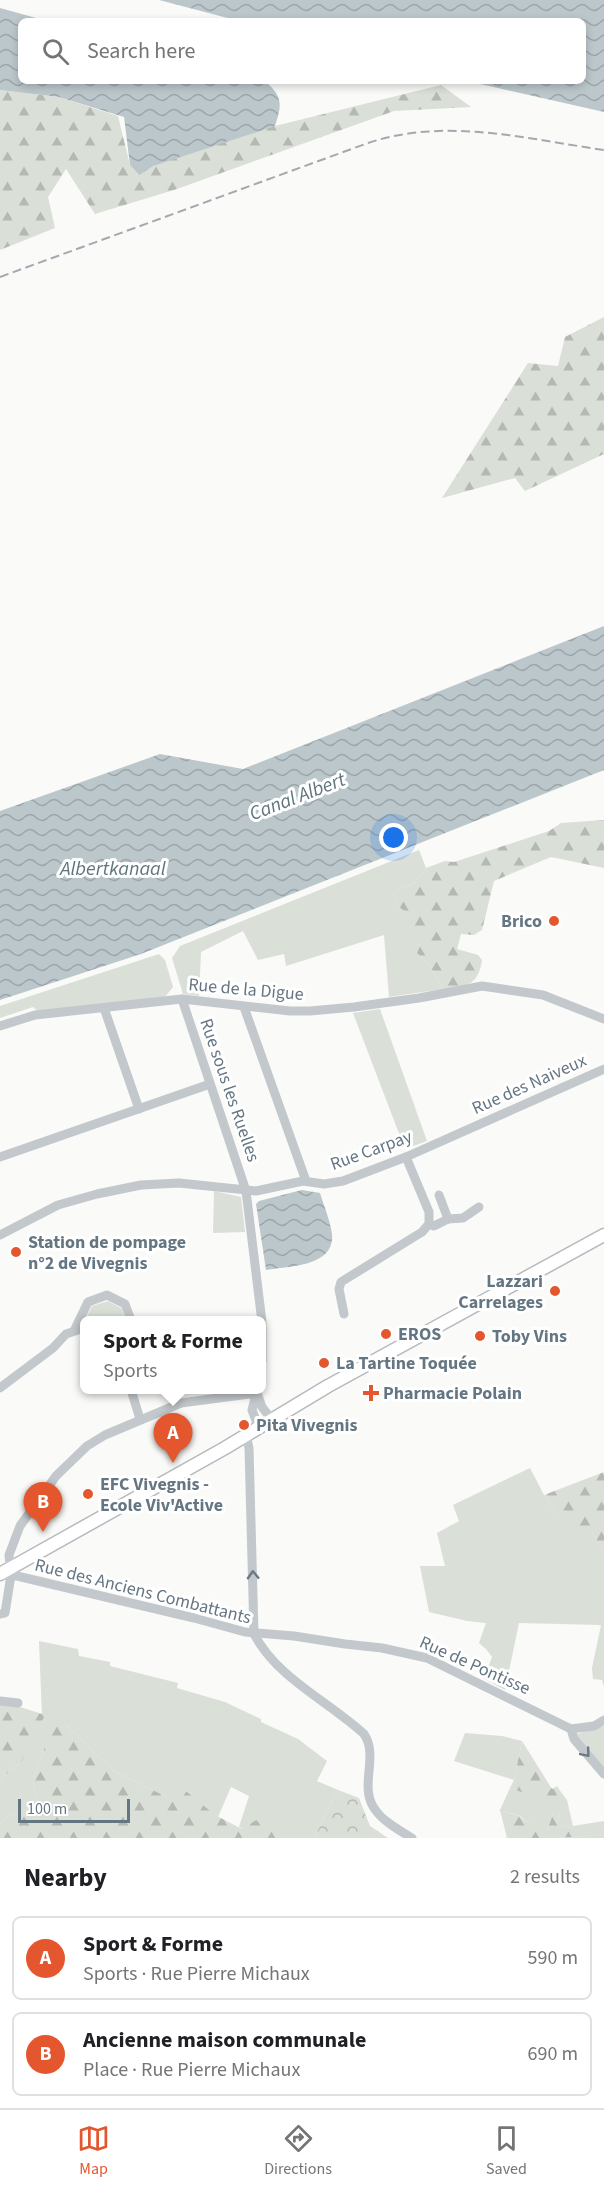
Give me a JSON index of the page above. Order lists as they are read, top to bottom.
{
  "streets": {
    "street": [
      "Rue de la Digue",
      "Rue des Naiveux",
      "Rue sous les Ruelles",
      "Rue Carpay",
      "Rue des Anciens Combattants",
      "Rue de Pontisse"
    ]
  },
  "crossings": [
    ["Rue de la Digue", "Rue sous les Ruelles"],
    ["Rue des Naiveux", "Rue Carpay"],
    ["Rue sous les Ruelles", "Rue Carpay"],
    ["Rue des Anciens Combattants", "Rue de Pontisse"]
  ],
  "water": ["Canal Albert", "Albertkanaal"],
  "places": {
    "other": [
      "Brico",
      "Station de pompage n°2 de Vivegnis",
      "Lazzari Carrelages",
      "EROS",
      "Toby Vins",
      "La Tartine Toquée",
      "Pita Vivegnis",
      "EFC Vivegnis - Ecole Viv'Active"
    ],
    "health": ["Pharmacie Polain"]
  },
  "scale_bar": "100 m",
  "page": {
    "search": "Search here",
    "popup": ["Sport & Forme", "Sports"],
    "pins": ["A", "B"],
    "scale": "100 m",
    "heading": ["Nearby", "2 results"],
    "list": [
      {
        "mark": "A",
        "name": "Sport & Forme",
        "note": "Sports · Rue Pierre Michaux",
        "value": "590 m"
      },
      {
        "mark": "B",
        "name": "Ancienne maison communale",
        "note": "Place · Rue Pierre Michaux",
        "value": "690 m"
      }
    ],
    "nav": ["Map", "Directions", "Saved"]
  }
}
